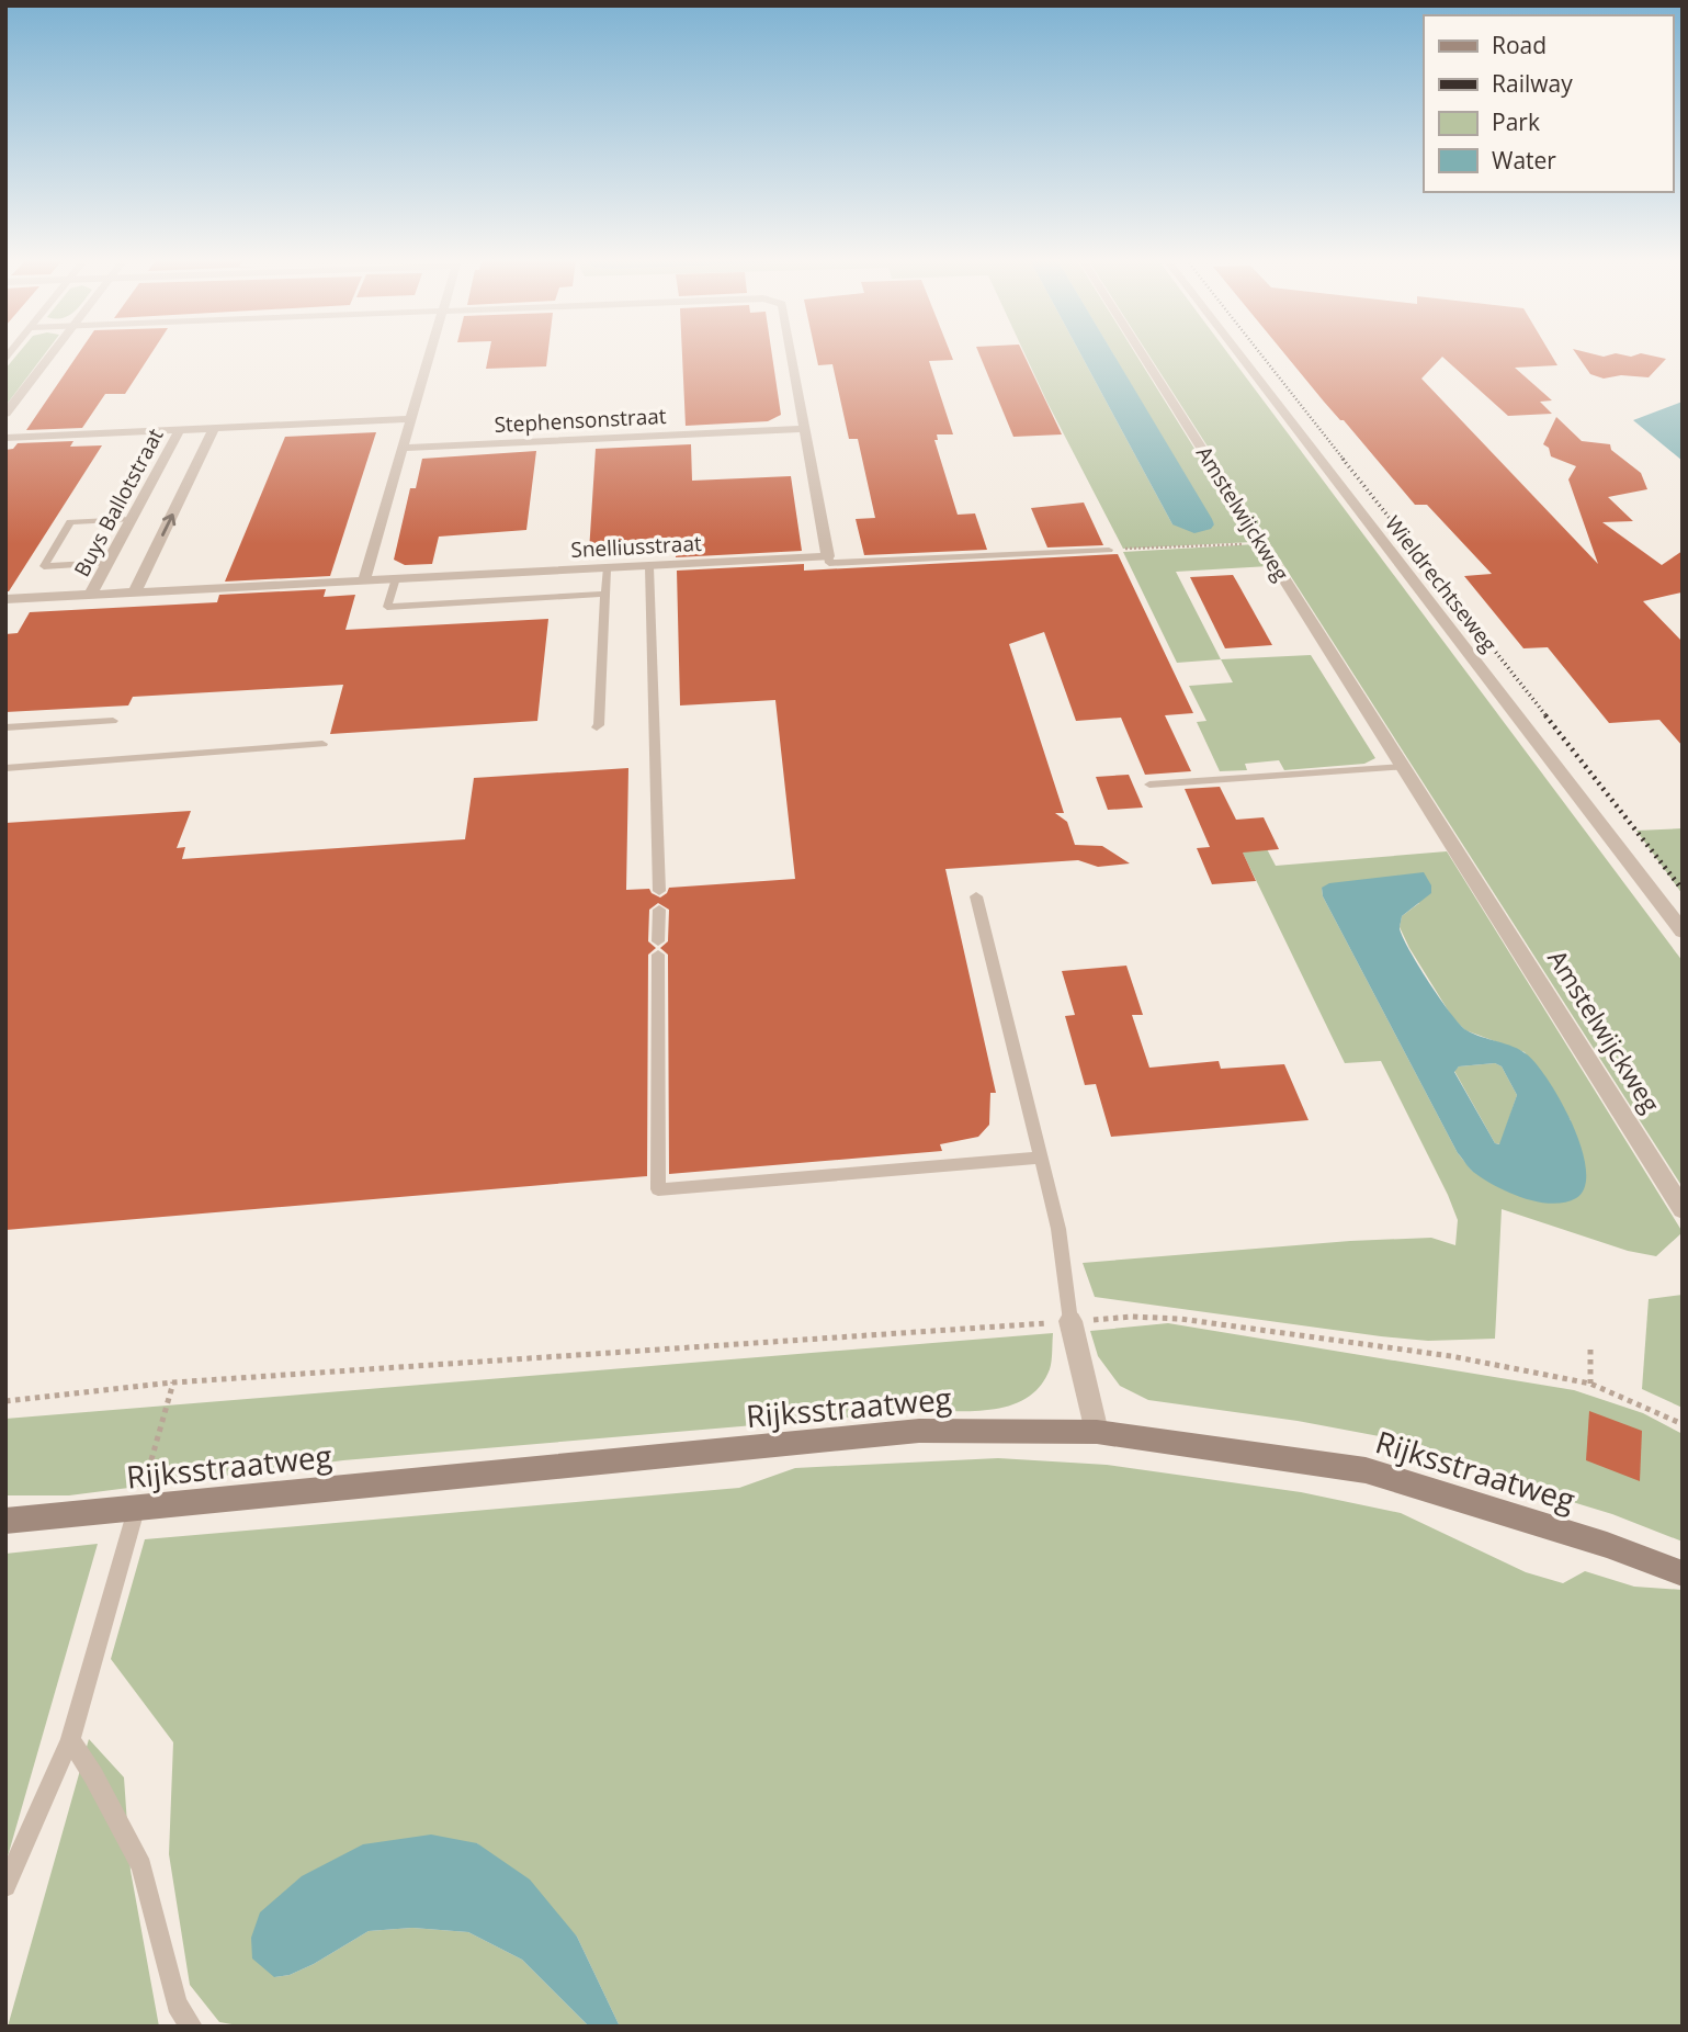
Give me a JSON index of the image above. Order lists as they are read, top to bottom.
{
  "streets": {
    "main road": ["Rijksstraatweg"],
    "street": [
      "Stephensonstraat",
      "Buys Ballotstraat",
      "Amstelwijckweg",
      "Snelliusstraat",
      "Wieldrechtseweg"
    ]
  },
  "crossings": [
    ["Buys Ballotstraat", "Snelliusstraat"]
  ],
  "legend": [
    "Road",
    "Railway",
    "Park",
    "Water"
  ]
}
